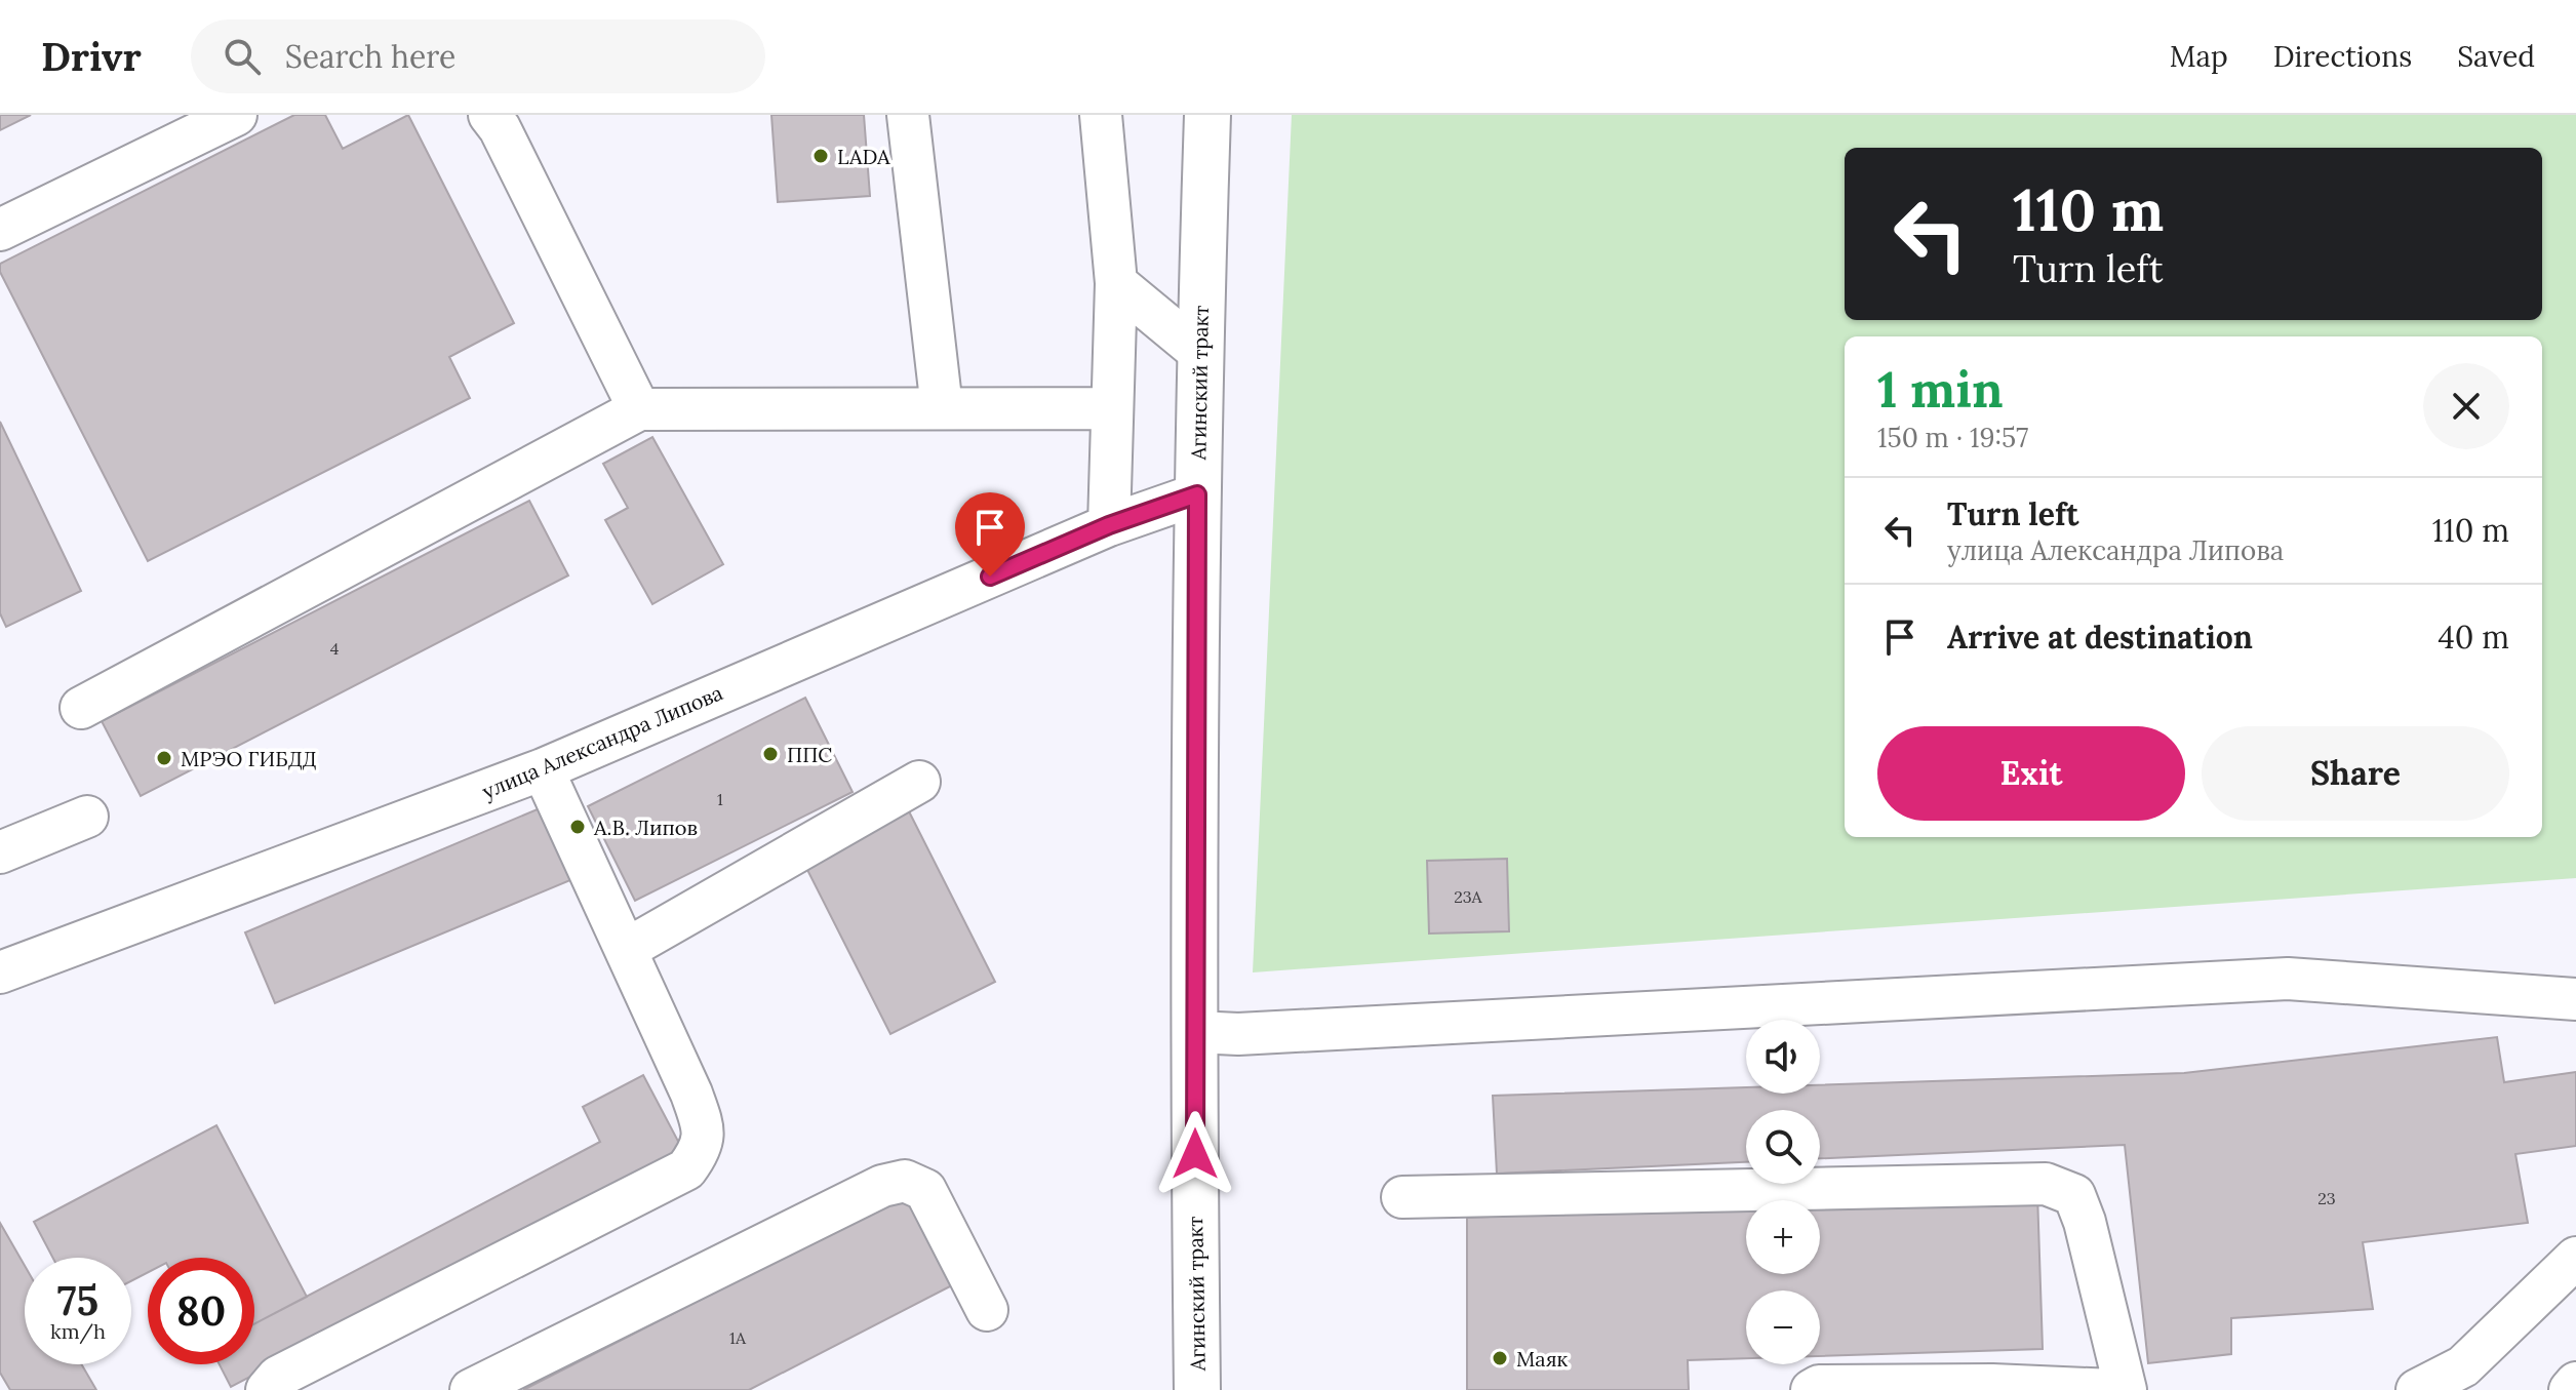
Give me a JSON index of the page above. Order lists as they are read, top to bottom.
{
  "streets": {
    "highway": ["Агинский тракт"],
    "street": ["улица Александра Липова"]
  },
  "crossings": [
    ["Агинский тракт", "улица Александра Липова"]
  ],
  "places": [
    "LADA",
    "ППС",
    "МРЭО ГИБДД",
    "А.В. Липов",
    "Маяк"
  ],
  "house_numbers": [
    "4",
    "1",
    "23А",
    "23",
    "1А"
  ],
  "page": {
    "header": "Drivr",
    "search": "Search here",
    "nav": ["Map", "Directions", "Saved"],
    "turn": ["110 m", "Turn left"],
    "heading": ["1 min", "150 m · 19:57"],
    "list": [
      {
        "name": "Turn left",
        "note": "улица Александра Липова",
        "value": "110 m"
      },
      {
        "name": "Arrive at destination",
        "value": "40 m"
      }
    ],
    "buttons": ["Exit", "Share"],
    "map_buttons": ["+", "−"],
    "speed": "75 km/h",
    "limit": "80"
  }
}
